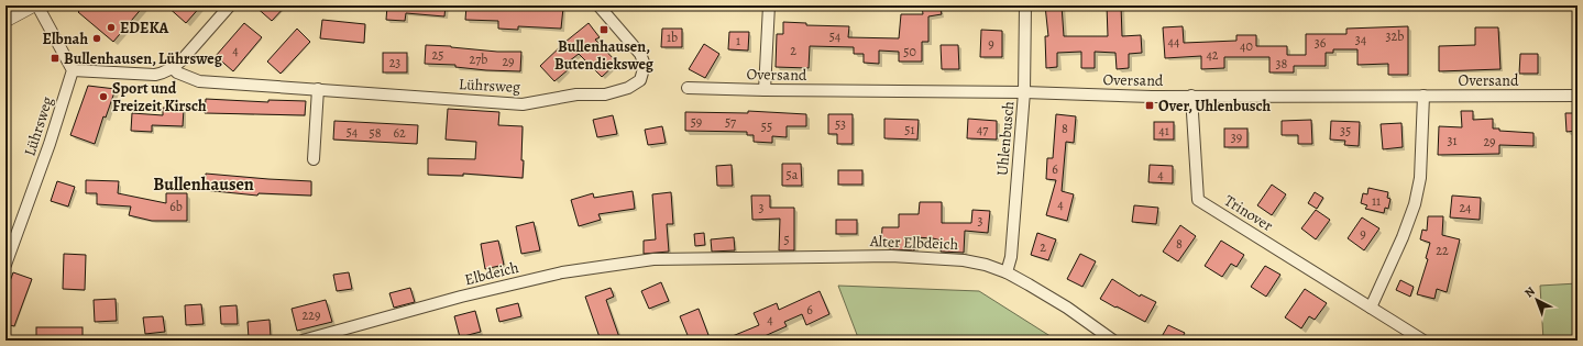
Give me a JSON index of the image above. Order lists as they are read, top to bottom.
{
  "streets": {
    "street": [
      "Oversand",
      "Lührsweg",
      "Uhlenbusch",
      "Trinover",
      "Alter Elbdeich",
      "Elbdeich"
    ]
  },
  "crossings": [
    ["Oversand", "Uhlenbusch"],
    ["Oversand", "Trinover"],
    ["Uhlenbusch", "Alter Elbdeich"],
    ["Alter Elbdeich", "Elbdeich"]
  ],
  "districts": ["Bullenhausen"],
  "places": {
    "other": ["EDEKA", "Elbnah", "Sport und Freizeit Kirsch"],
    "transit": ["Bullenhausen, Butendieksweg", "Bullenhausen, Lührsweg", "Over, Uhlenbusch"]
  },
  "house_numbers": [
    "54",
    "32b",
    "1b",
    "34",
    "1",
    "44",
    "36",
    "9",
    "40",
    "4",
    "2",
    "50",
    "25",
    "42",
    "27b",
    "29",
    "23",
    "38",
    "59",
    "57",
    "53",
    "55",
    "8",
    "51",
    "47",
    "41",
    "35",
    "54",
    "58",
    "62",
    "39",
    "31",
    "29",
    "6",
    "5a",
    "4",
    "11",
    "4",
    "6b",
    "3",
    "24",
    "3",
    "9",
    "5",
    "8",
    "2",
    "22",
    "6",
    "229",
    "4"
  ],
  "north": "top left"
}
